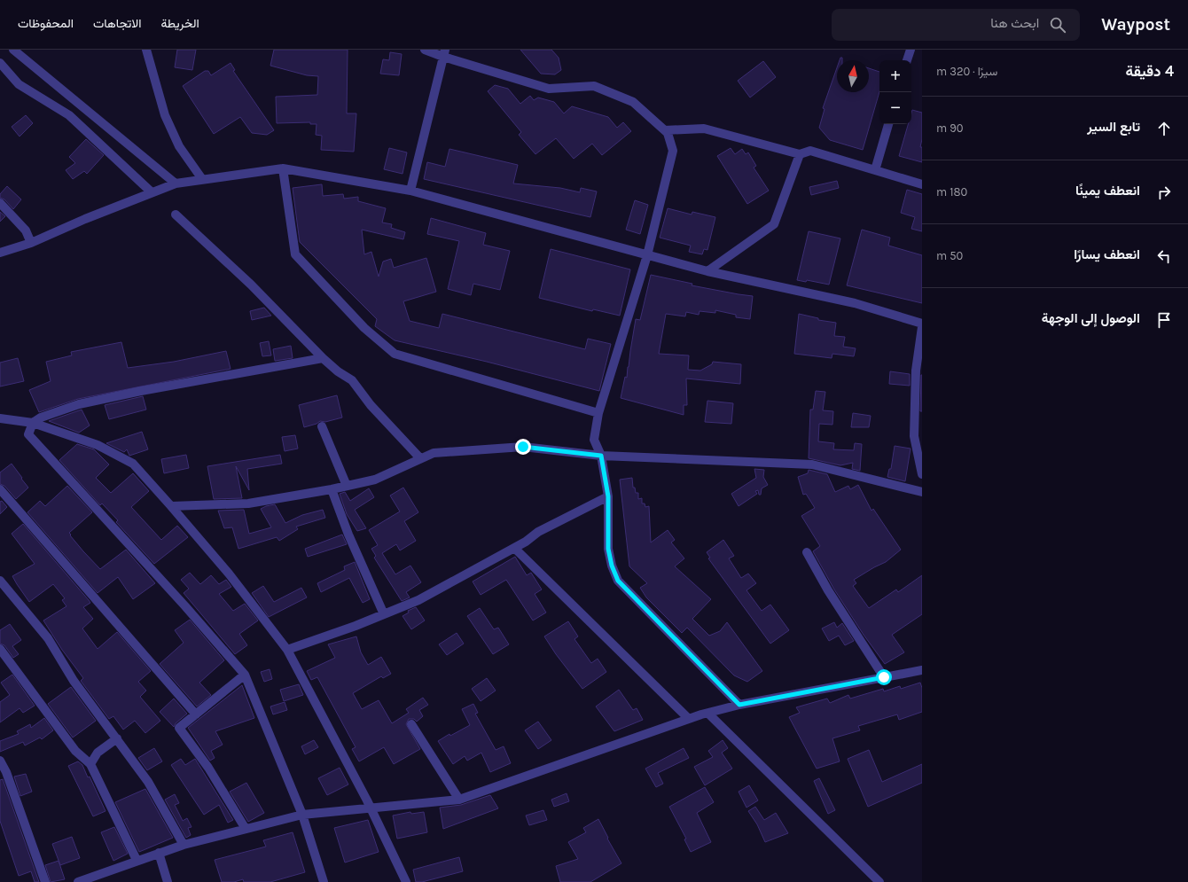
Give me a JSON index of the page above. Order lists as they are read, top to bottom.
{
  "north": "top",
  "page": {
    "header": "Waypost",
    "search": "ابحث هنا",
    "nav": ["الخريطة", "الاتجاهات", "المحفوظات"],
    "heading": ["4 دقيقة", "سيرًا · 320 m"],
    "map_buttons": ["+", "−"],
    "list": [
      ["تابع السير", "90 m"],
      ["انعطف يمينًا", "180 m"],
      ["انعطف يسارًا", "50 m"],
      "الوصول إلى الوجهة"
    ]
  }
}
